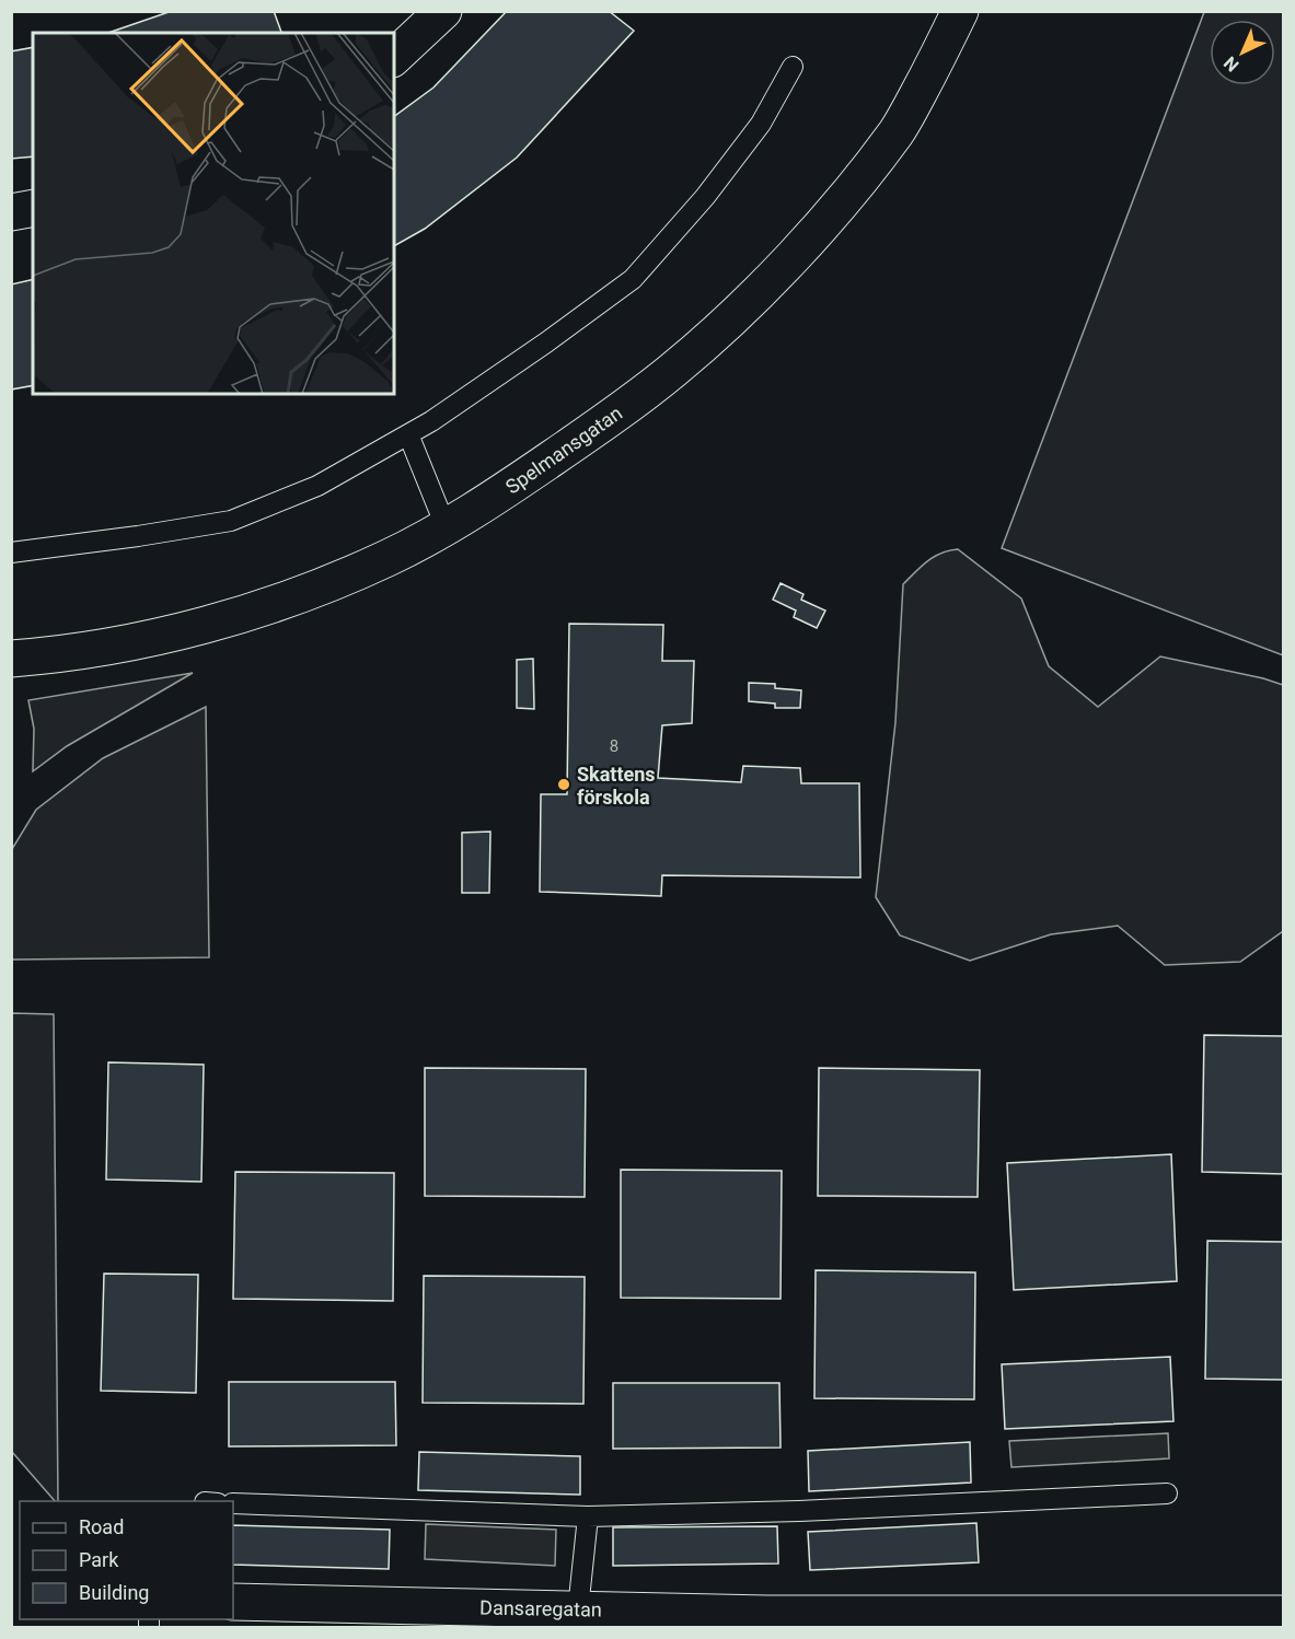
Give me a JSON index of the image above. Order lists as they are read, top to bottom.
{
  "streets": {
    "street": ["Spelmansgatan", "Dansaregatan"]
  },
  "places": ["Skattens förskola"],
  "house_numbers": ["8"],
  "legend": ["Road", "Park", "Building"],
  "north": "bottom left"
}
